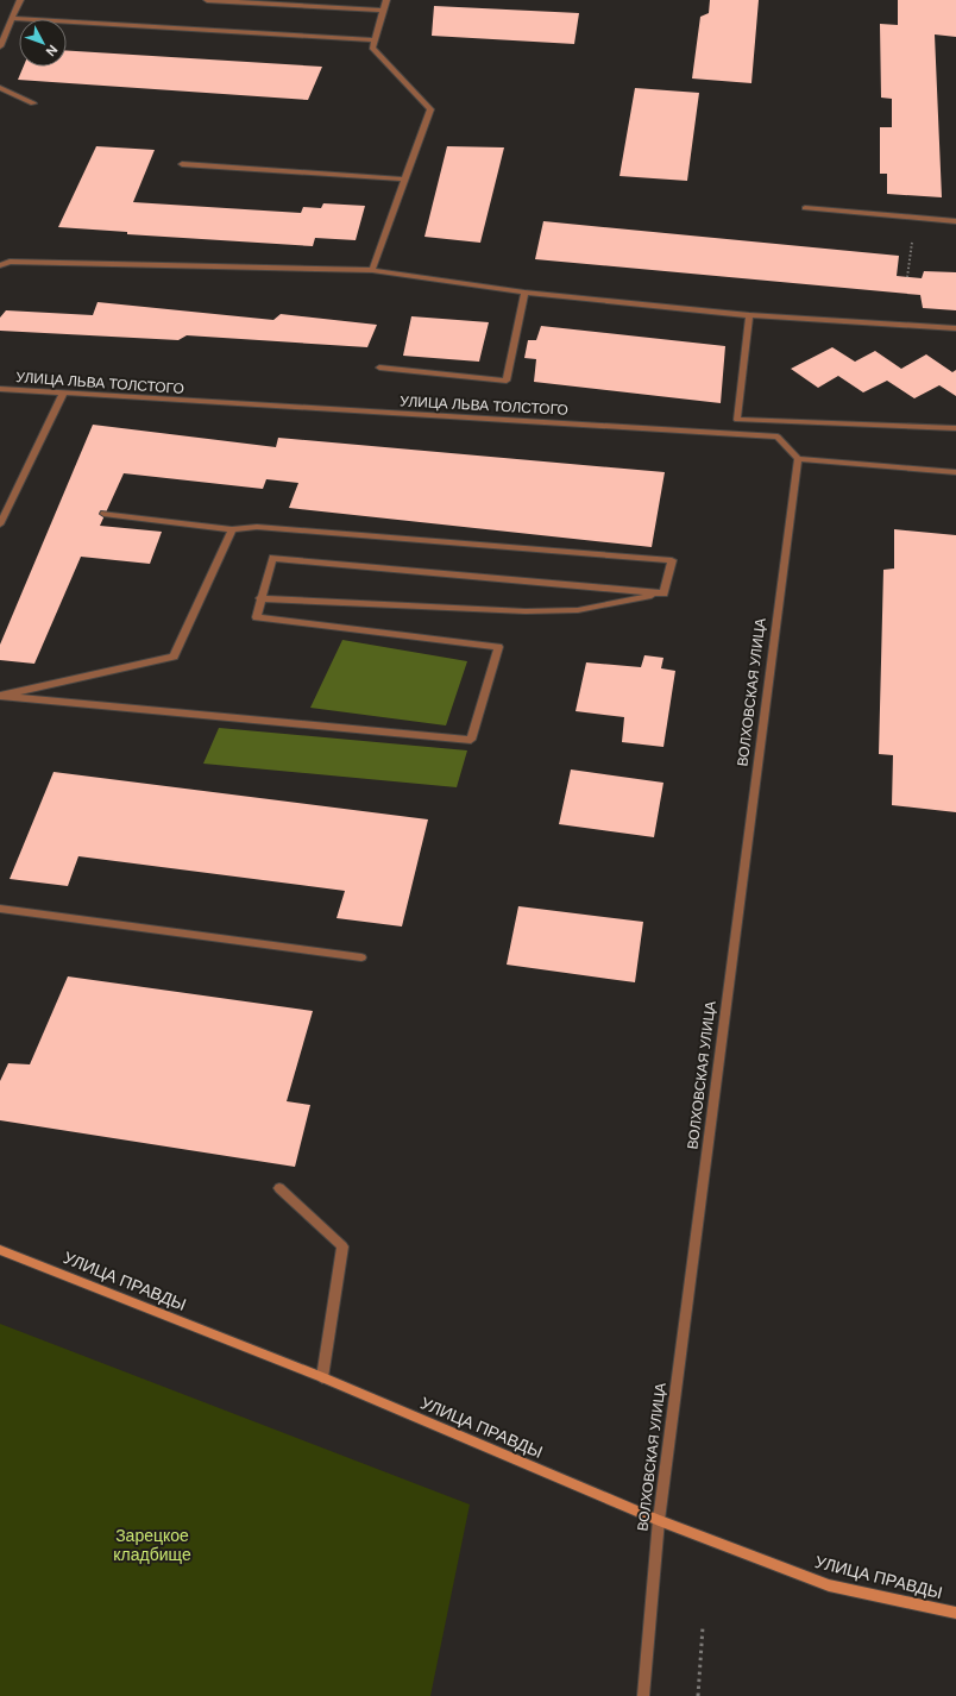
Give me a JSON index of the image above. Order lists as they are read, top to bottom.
{
  "streets": {
    "main road": ["УЛИЦА ПРАВДЫ"],
    "street": ["УЛИЦА ЛЬВА ТОЛСТОГО", "ВОЛХОВСКАЯ УЛИЦА"]
  },
  "crossings": [
    ["УЛИЦА ЛЬВА ТОЛСТОГО", "ВОЛХОВСКАЯ УЛИЦА"],
    ["ВОЛХОВСКАЯ УЛИЦА", "УЛИЦА ПРАВДЫ"]
  ],
  "parks": ["Зарецкое кладбище"],
  "north": "bottom right"
}
